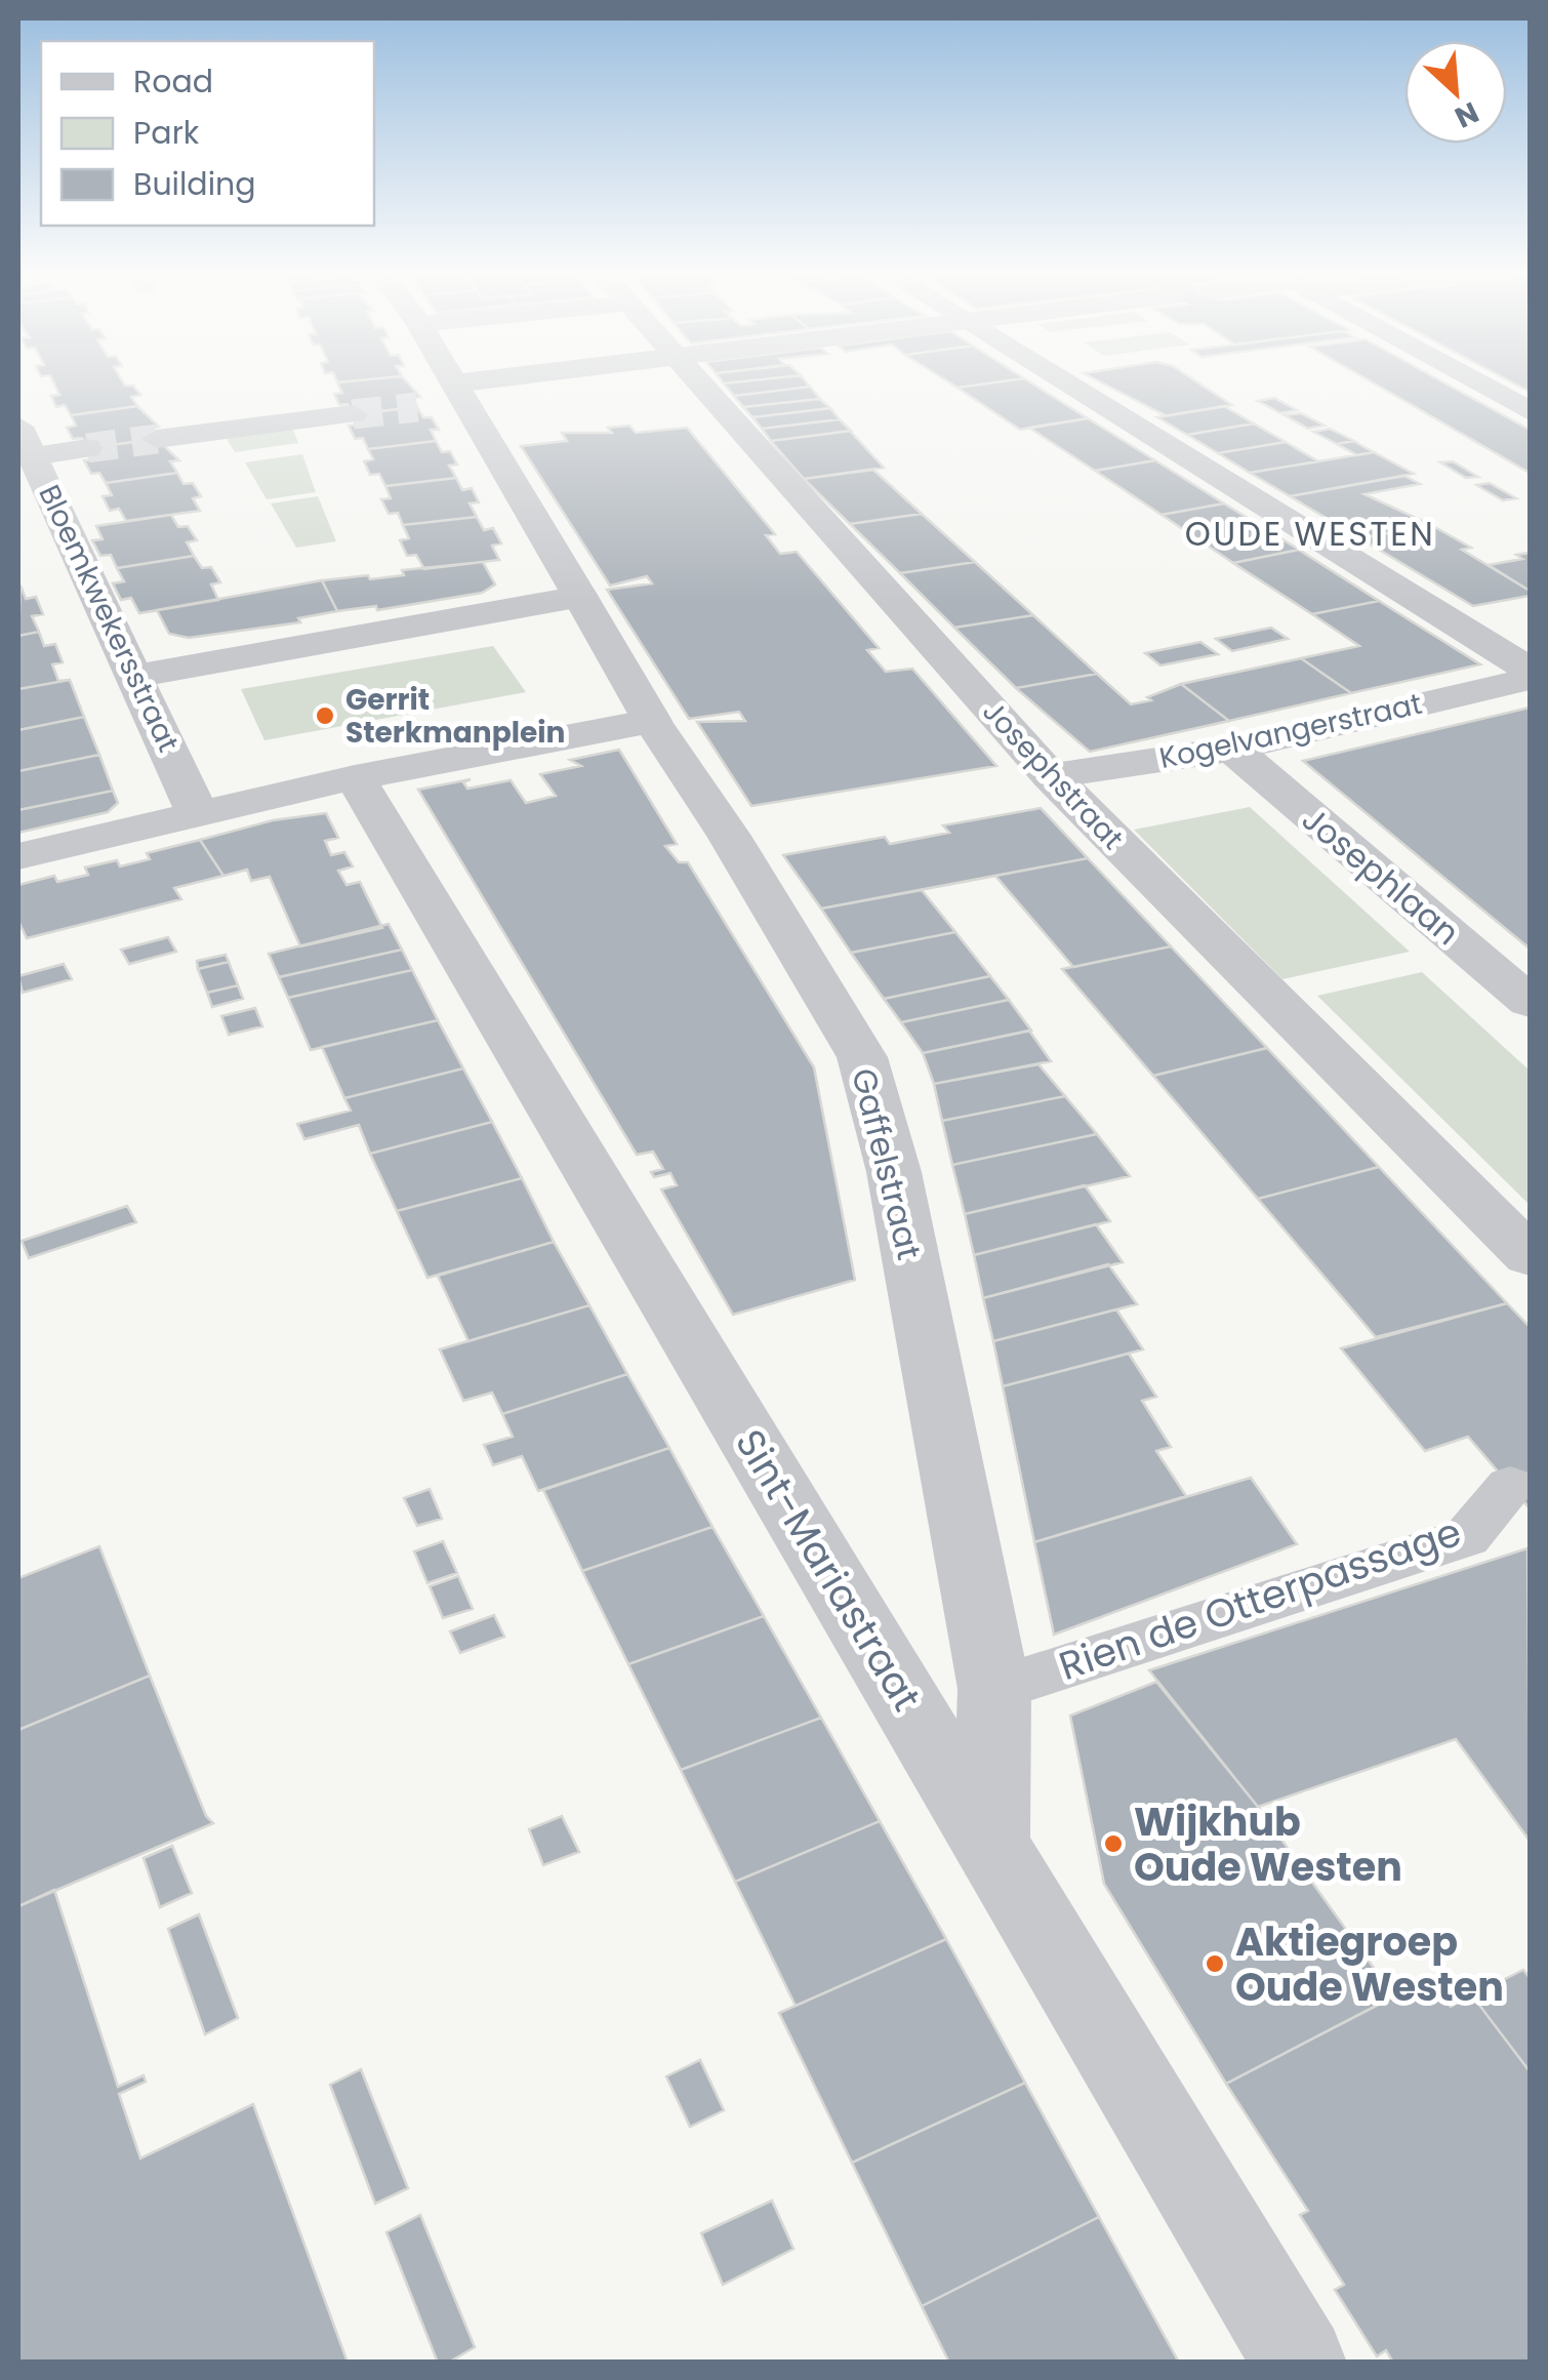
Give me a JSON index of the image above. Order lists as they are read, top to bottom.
{
  "streets": {
    "street": [
      "Bloemkwekersstraat",
      "Kogelvangerstraat",
      "Josephstraat",
      "Josephlaan",
      "Gaffelstraat",
      "Sint-Mariastraat"
    ],
    "lane": ["Rien de Otterpassage"]
  },
  "crossings": [
    ["Kogelvangerstraat", "Josephstraat"],
    ["Kogelvangerstraat", "Josephlaan"],
    ["Gaffelstraat", "Sint-Mariastraat"],
    ["Gaffelstraat", "Rien de Otterpassage"]
  ],
  "districts": ["OUDE WESTEN"],
  "places": ["Gerrit Sterkmanplein", "Wijkhub Oude Westen", "Aktiegroep Oude Westen"],
  "legend": ["Road", "Park", "Building"],
  "north": "bottom right"
}
